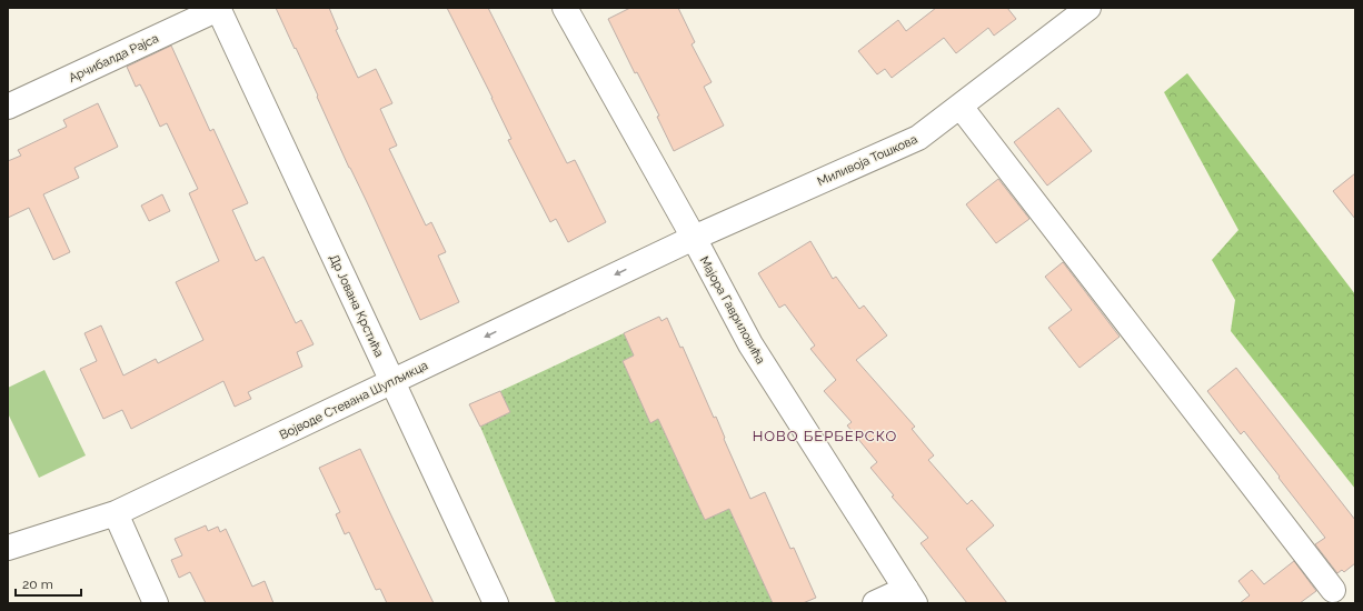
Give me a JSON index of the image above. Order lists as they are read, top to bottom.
{
  "streets": {
    "street": [
      "Арчибалда Рајса",
      "Миливоја Тошкова",
      "Др Јована Крстића",
      "Мајора Гавриловића",
      "Војводе Стевана Шупљикца"
    ]
  },
  "crossings": [
    ["Арчибалда Рајса", "Др Јована Крстића"],
    ["Миливоја Тошкова", "Мајора Гавриловића"],
    ["Миливоја Тошкова", "Војводе Стевана Шупљикца"],
    ["Др Јована Крстића", "Војводе Стевана Шупљикца"],
    ["Мајора Гавриловића", "Војводе Стевана Шупљикца"]
  ],
  "one_way": ["Војводе Стевана Шупљикца"],
  "districts": ["НОВО БЕРБЕРСКО"],
  "scale_bar": "20 m"
}
